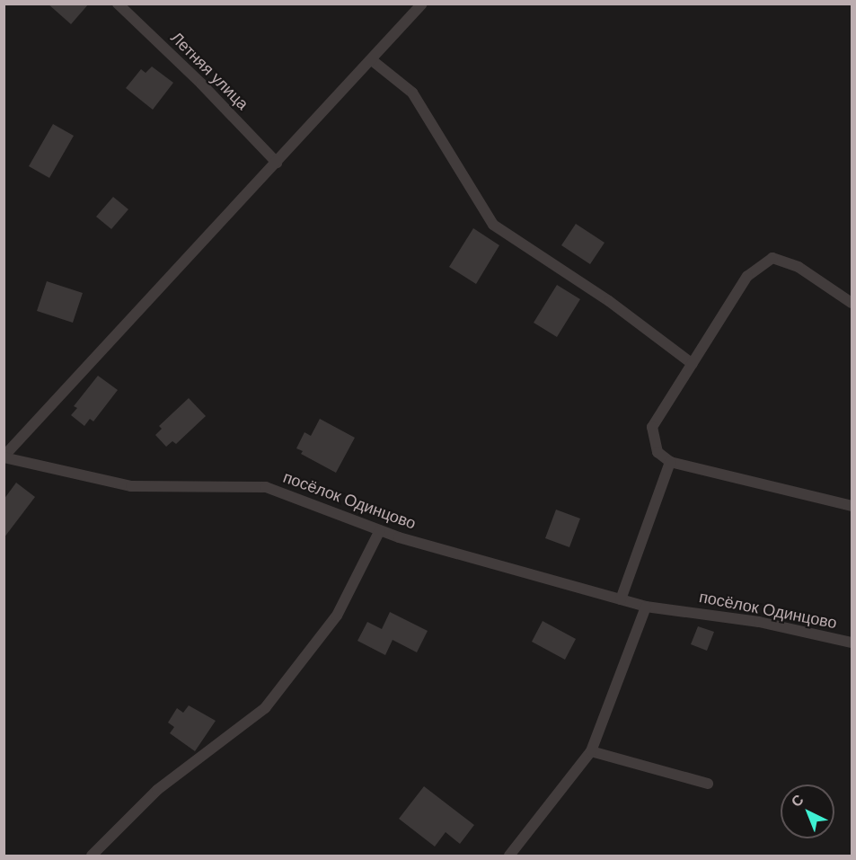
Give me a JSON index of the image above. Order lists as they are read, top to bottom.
{
  "streets": {
    "lane": ["Летняя улица", "посёлок Одинцово"]
  },
  "crossings": [
    ["Летняя улица", "посёлок Одинцово"]
  ],
  "north": "top left"
}
